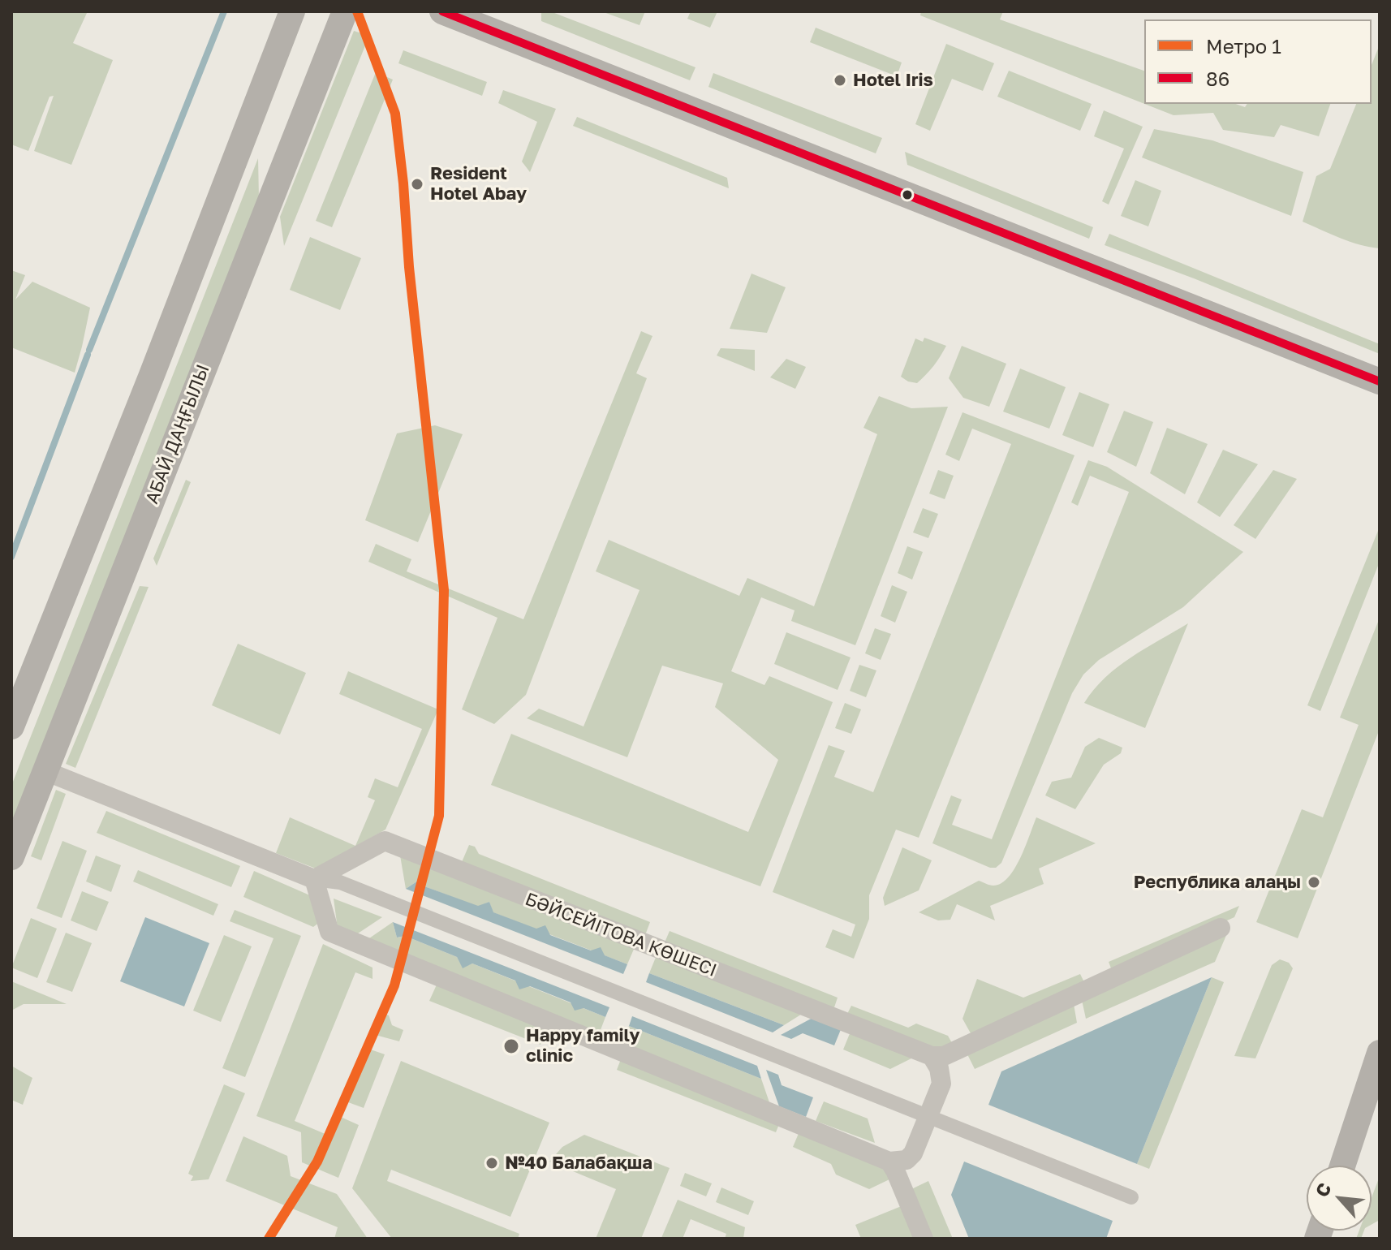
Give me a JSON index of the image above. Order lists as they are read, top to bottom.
{
  "streets": {
    "main road": ["АБАЙ ДАҢҒЫЛЫ"],
    "street": ["БӘЙСЕЙІТОВА КӨШЕСІ"]
  },
  "places": [
    "Hotel Iris",
    "Resident Hotel Abay",
    "Республика алаңы",
    "Happy family clinic",
    "№40 Балабақша"
  ],
  "lines": ["metro line 1", "transit line 86"],
  "legend": ["Метро 1", "86"],
  "north": "top left"
}
